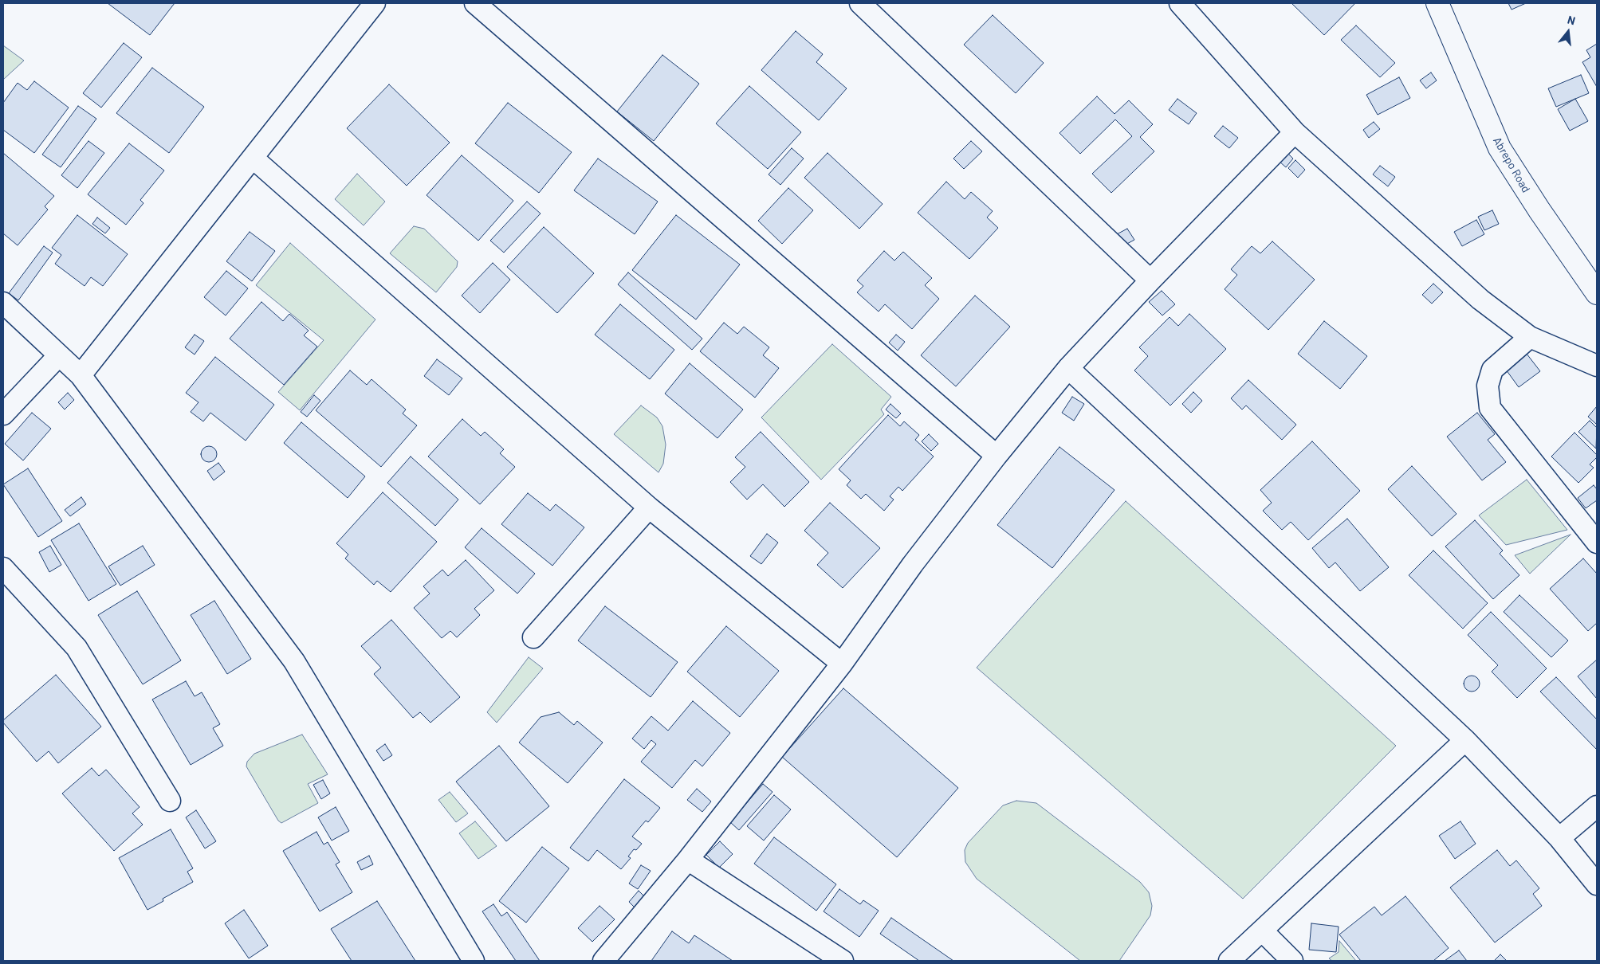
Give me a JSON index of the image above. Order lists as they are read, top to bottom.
{
  "streets": {
    "main road": ["Abrepo Road"]
  },
  "north": "top"
}
